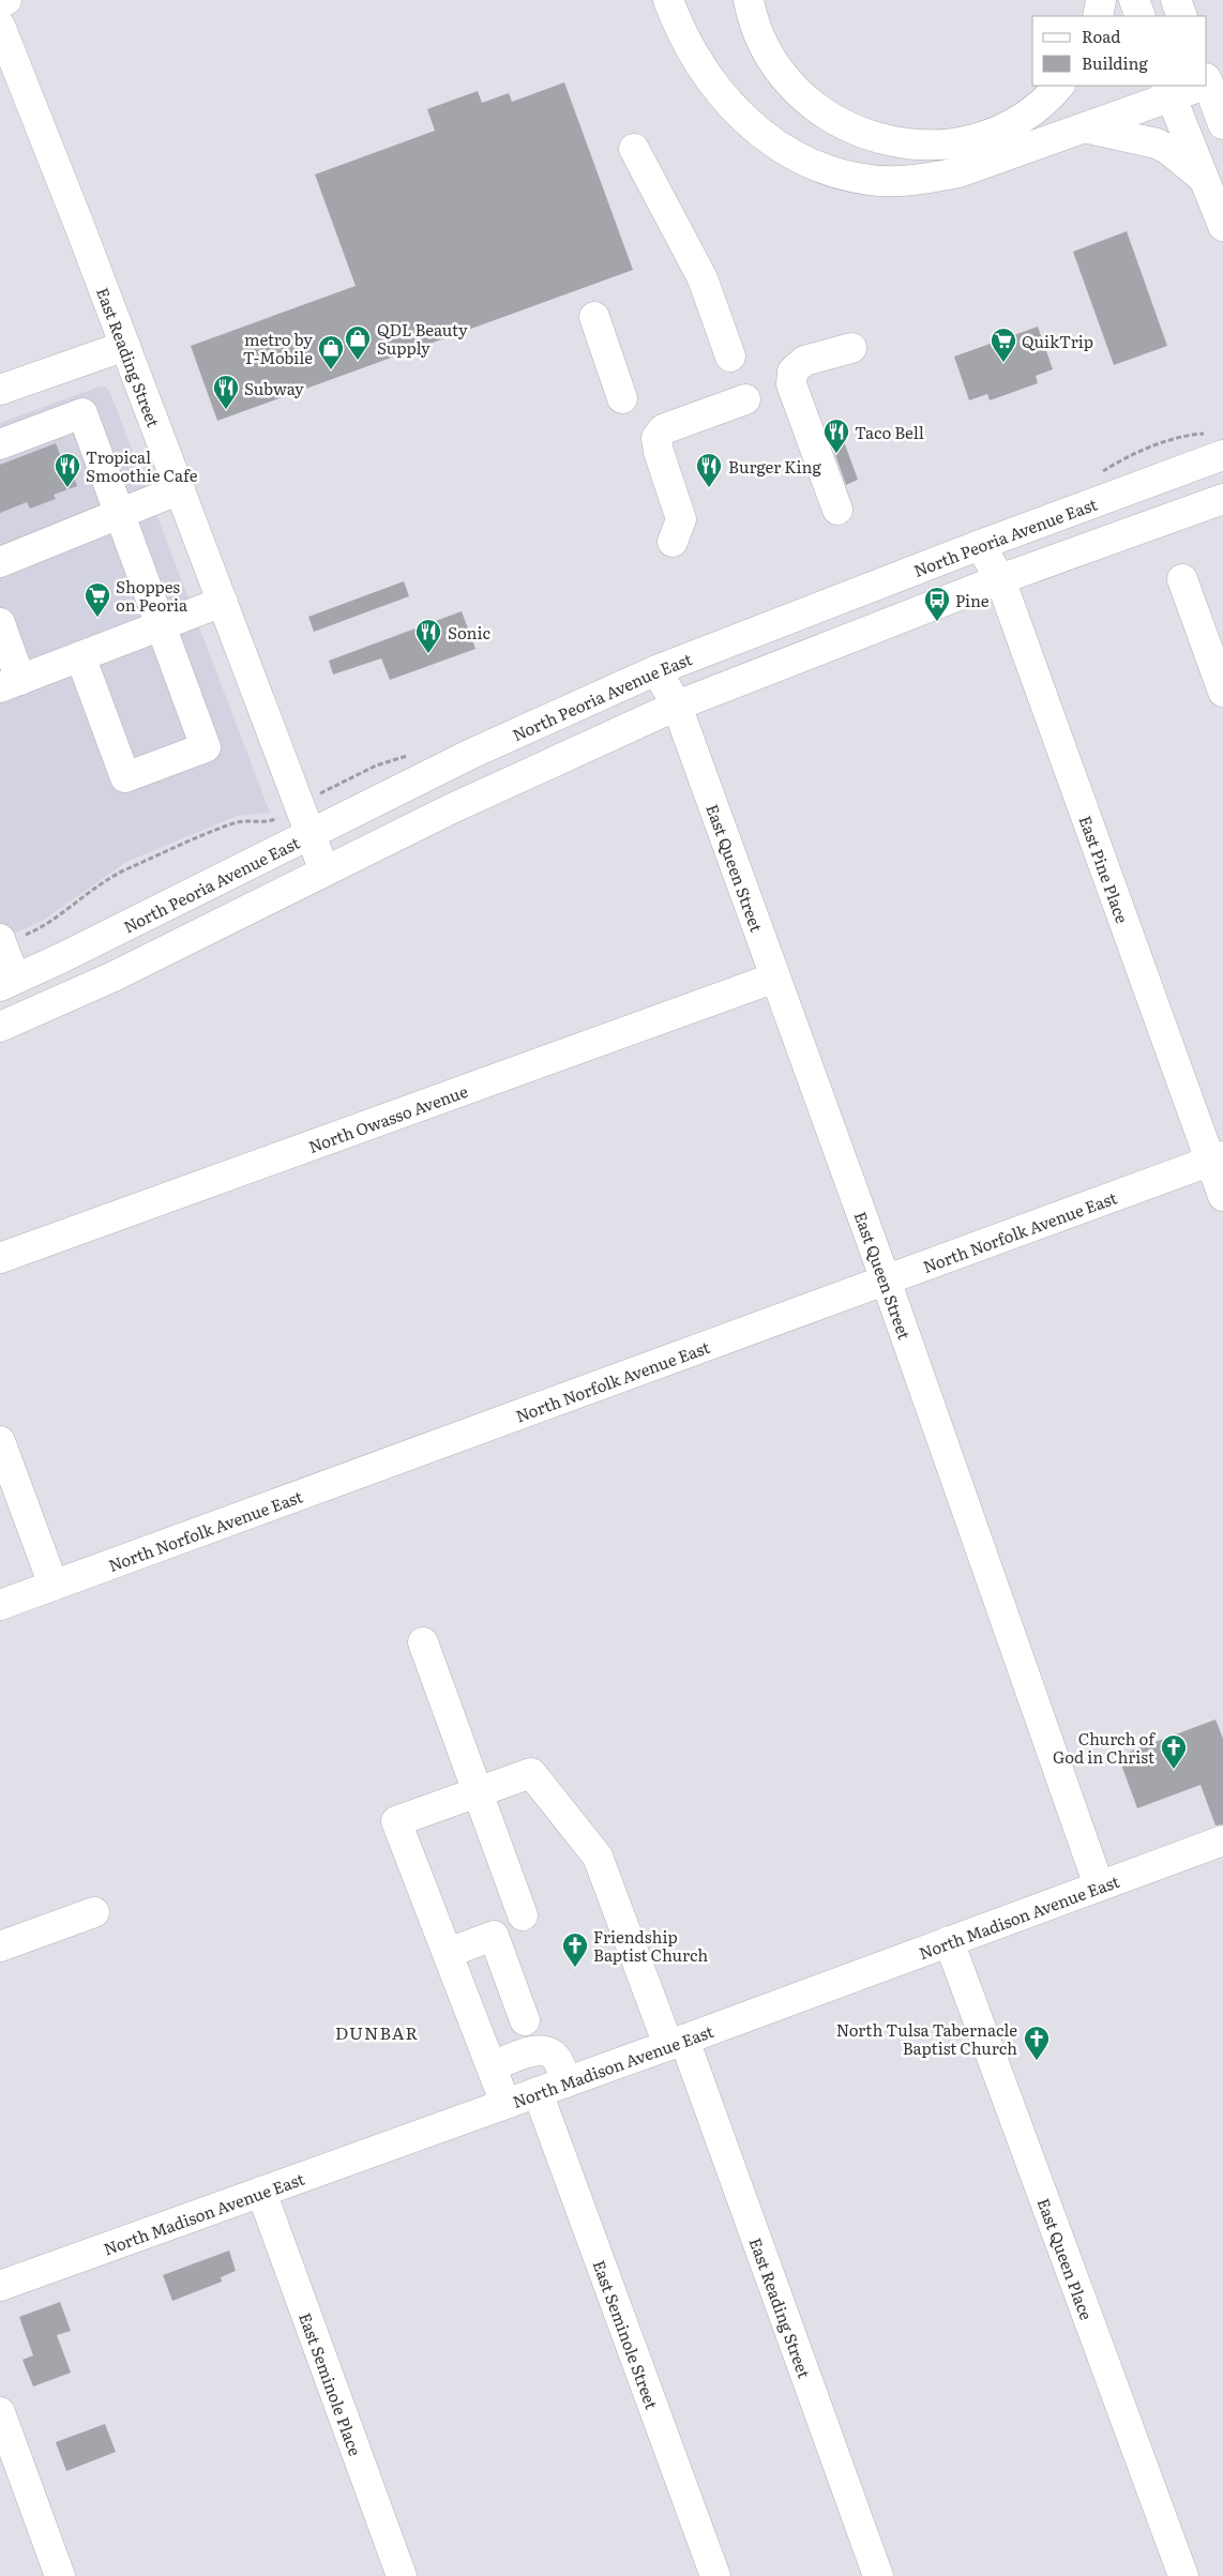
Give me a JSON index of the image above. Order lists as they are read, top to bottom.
{
  "streets": {
    "main road": [
      "East Reading Street",
      "North Peoria Avenue East",
      "East Queen Street",
      "East Pine Place",
      "North Owasso Avenue",
      "North Norfolk Avenue East",
      "North Madison Avenue East",
      "East Queen Place",
      "East Seminole Street",
      "East Seminole Place"
    ]
  },
  "crossings": [
    ["East Reading Street", "North Peoria Avenue East"],
    ["East Reading Street", "North Madison Avenue East"],
    ["North Peoria Avenue East", "East Queen Street"],
    ["North Peoria Avenue East", "East Pine Place"],
    ["East Queen Street", "North Owasso Avenue"],
    ["East Queen Street", "North Norfolk Avenue East"],
    ["East Queen Street", "North Madison Avenue East"],
    ["East Pine Place", "North Norfolk Avenue East"],
    ["North Madison Avenue East", "East Queen Place"],
    ["North Madison Avenue East", "East Seminole Street"],
    ["North Madison Avenue East", "East Seminole Place"]
  ],
  "districts": ["DUNBAR"],
  "places": {
    "shop": ["QDL Beauty Supply", "metro by T-Mobile"],
    "supermarket": ["QuikTrip", "Shoppes on Peoria"],
    "restaurant": [
      "Subway",
      "Taco Bell",
      "Tropical Smoothie Cafe",
      "Burger King",
      "Sonic"
    ],
    "bus stop": ["Pine"],
    "church": ["Church of God in Christ", "Friendship Baptist Church", "North Tulsa Tabernacle Baptist Church"]
  },
  "legend": ["Road", "Building"]
}
